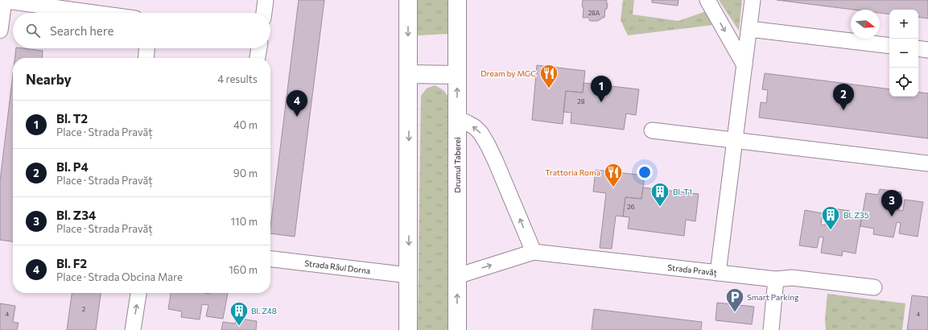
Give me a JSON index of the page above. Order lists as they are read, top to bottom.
{
  "streets": {
    "main road": ["Drumul Taberei"],
    "street": ["Strada Râul Dorna", "Strada Pravăț"]
  },
  "places": {
    "restaurant": ["Dream by MGC", "Trattoria Roma"],
    "building": ["Bl. T1", "Bl. Z35", "Bl. Z48"],
    "parking": ["Smart Parking"]
  },
  "house_numbers": [
    "28A",
    "28",
    "26",
    "2",
    "4",
    "4"
  ],
  "north": "right",
  "page": {
    "map_buttons": ["+", "−"],
    "search": "Search here",
    "heading": ["Nearby", "4 results"],
    "pins": [
      "1",
      "2",
      "4",
      "3"
    ],
    "list": [
      {
        "mark": "1",
        "name": "Bl. T2",
        "note": "Place · Strada Pravăț",
        "value": "40 m"
      },
      {
        "mark": "2",
        "name": "Bl. P4",
        "note": "Place · Strada Pravăț",
        "value": "90 m"
      },
      {
        "mark": "3",
        "name": "Bl. Z34",
        "note": "Place · Strada Pravăț",
        "value": "110 m"
      },
      {
        "mark": "4",
        "name": "Bl. F2",
        "note": "Place · Strada Obcina Mare",
        "value": "160 m"
      }
    ]
  }
}
